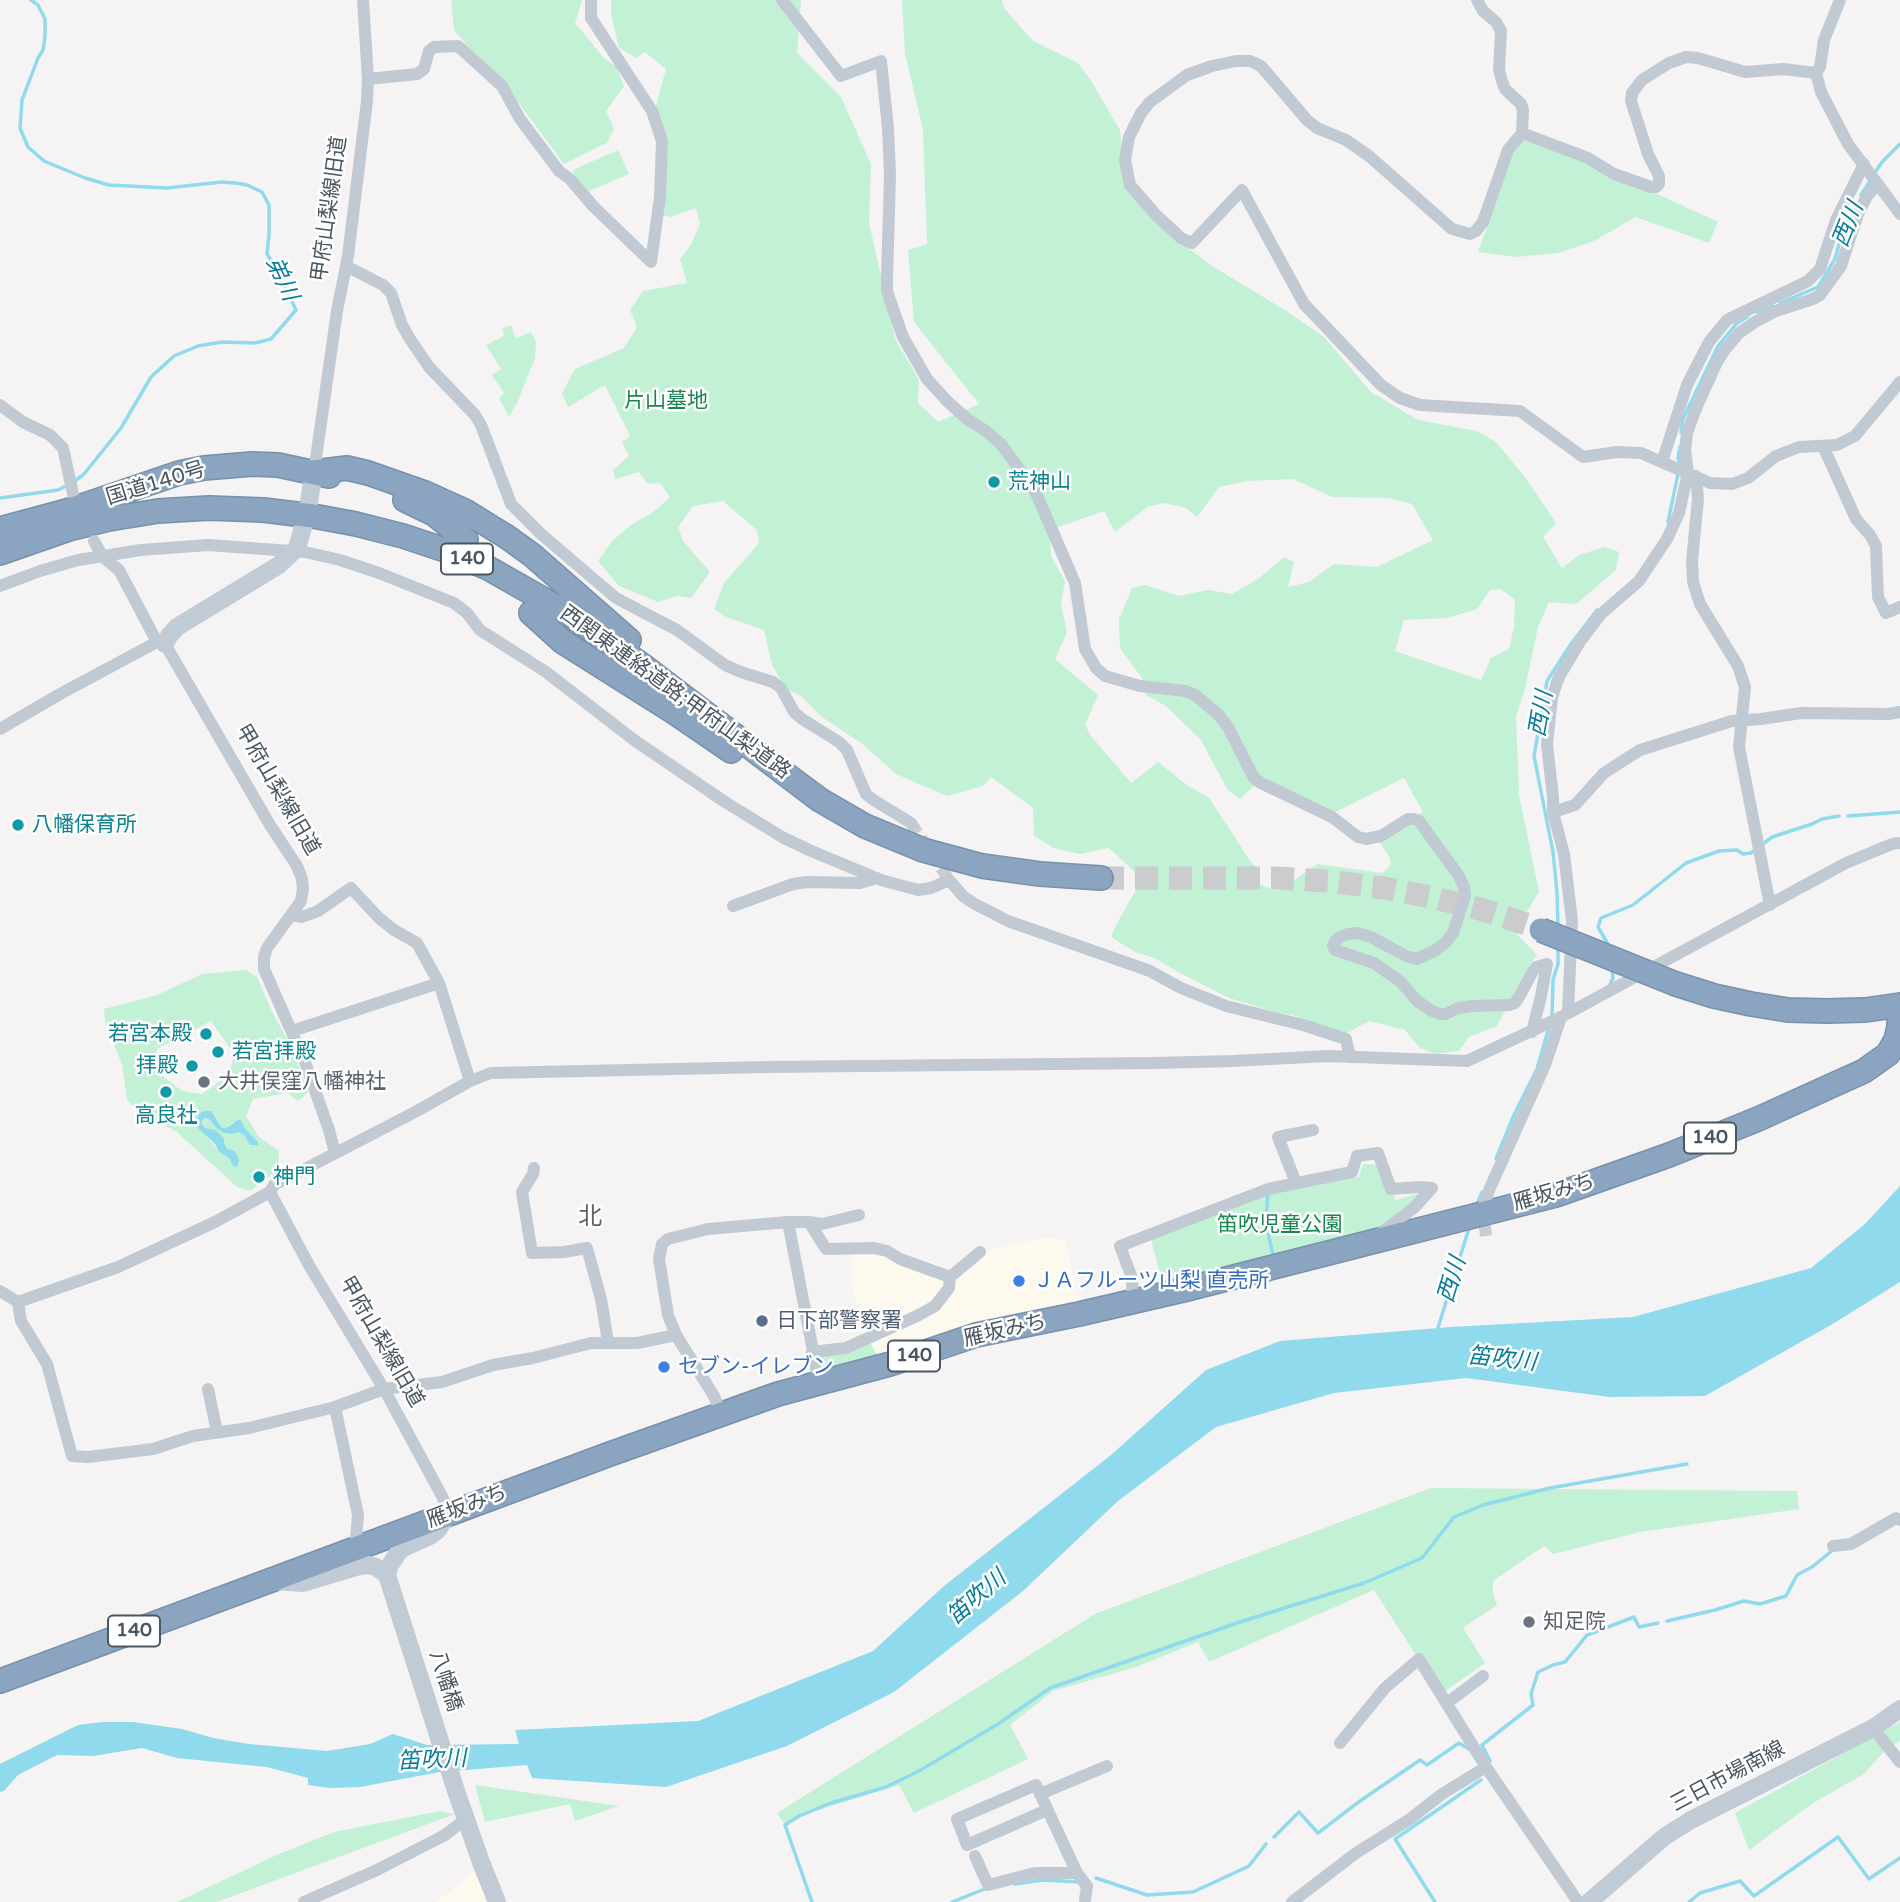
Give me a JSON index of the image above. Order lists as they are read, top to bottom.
{
  "streets": {
    "highway": [
      "国道140号",
      "140",
      "西関東連絡道路;甲府山梨道路",
      "雁坂みち"
    ],
    "main road": ["甲府山梨線旧道", "八幡橋", "三日市場南線"]
  },
  "crossings": [
    ["甲府山梨線旧道", "国道140号"],
    ["甲府山梨線旧道", "雁坂みち"],
    ["140", "雁坂みち"]
  ],
  "districts": ["北"],
  "water": ["西川", "弟川", "笛吹川"],
  "parks": ["片山墓地", "笛吹児童公園"],
  "places": [
    "荒神山",
    "八幡保育所",
    "若宮本殿",
    "若宮拝殿",
    "拝殿",
    "大井俣窪八幡神社",
    "高良社",
    "神門",
    "ＪＡフルーツ山梨 直売所",
    "日下部警察署",
    "セブン-イレブン",
    "知足院"
  ]
}
